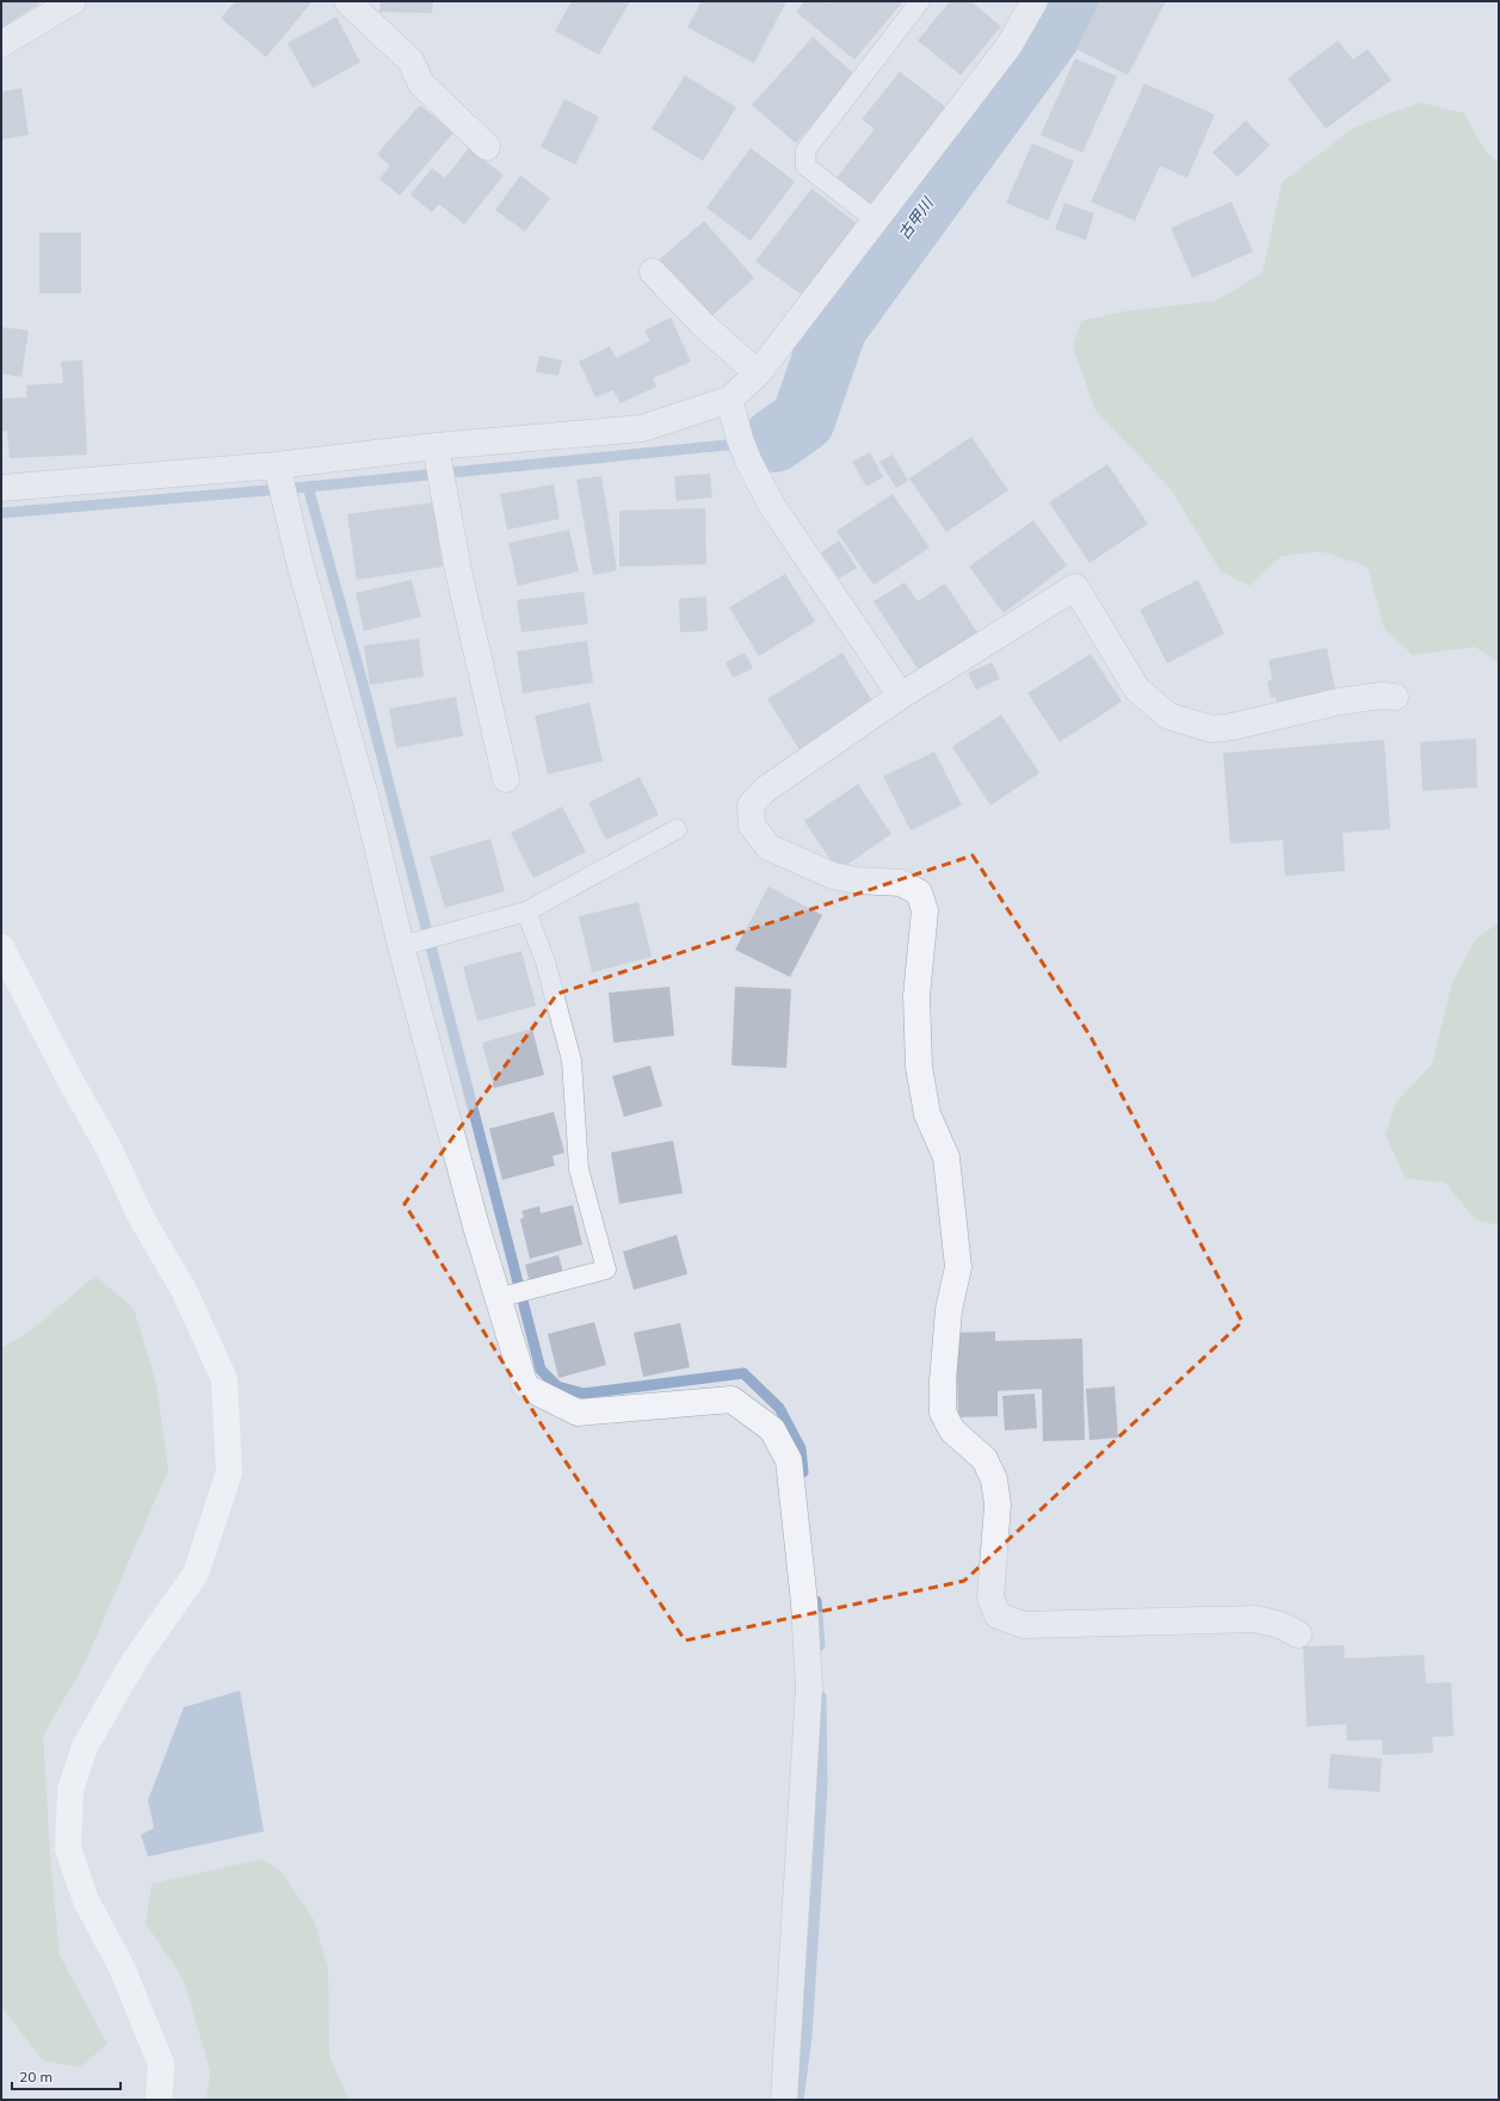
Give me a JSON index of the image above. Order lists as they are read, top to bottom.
{
  "water": ["古甲川"],
  "scale_bar": "20 m"
}
